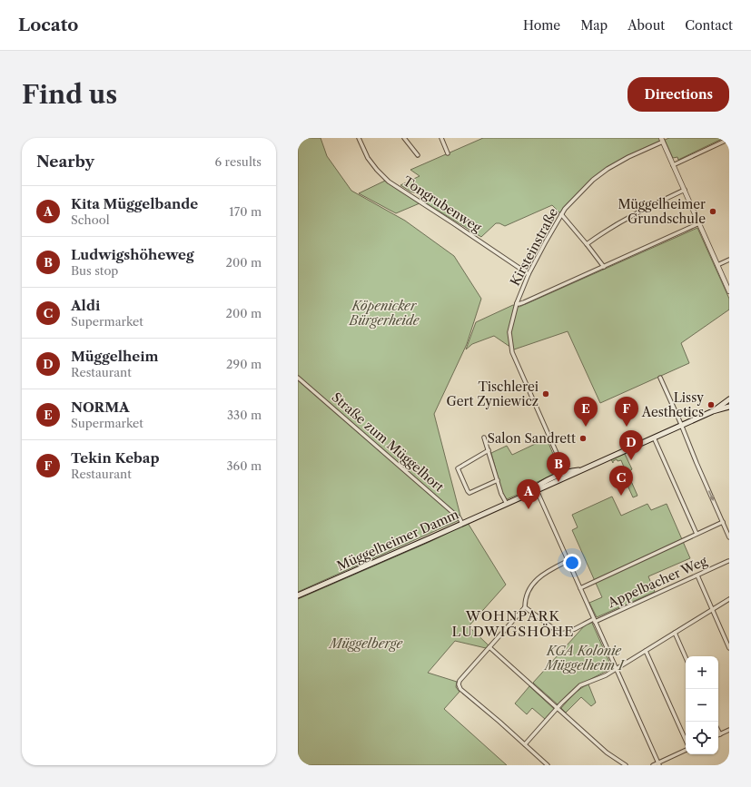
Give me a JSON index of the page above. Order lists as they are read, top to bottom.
{
  "streets": {
    "main road": ["Müggelheimer Damm"],
    "street": [
      "Tongrubenweg",
      "Kirsteinstraße",
      "Straße zum Müggelhort",
      "Appelbacher Weg"
    ]
  },
  "crossings": [
    ["Tongrubenweg", "Kirsteinstraße"],
    ["Kirsteinstraße", "Müggelheimer Damm"],
    ["Straße zum Müggelhort", "Müggelheimer Damm"]
  ],
  "districts": ["WOHNPARK LUDWIGSHÖHE"],
  "parks": ["Köpenicker Bürgerheide", "Müggelberge", "KGA Kolonie Müggelheim I"],
  "places": [
    "Müggelheimer Grundschule",
    "Tischlerei Gert Zyniewicz",
    "Lissy Aesthetics",
    "Salon Sandrett"
  ],
  "page": {
    "header": "Locato",
    "nav": [
      "Home",
      "Map",
      "About",
      "Contact"
    ],
    "buttons": "Directions",
    "title": "Find us",
    "heading": ["Nearby", "6 results"],
    "list": [
      {
        "mark": "A",
        "name": "Kita Müggelbande",
        "note": "School",
        "value": "170 m"
      },
      {
        "mark": "B",
        "name": "Ludwigshöheweg",
        "note": "Bus stop",
        "value": "200 m"
      },
      {
        "mark": "C",
        "name": "Aldi",
        "note": "Supermarket",
        "value": "200 m"
      },
      {
        "mark": "D",
        "name": "Müggelheim",
        "note": "Restaurant",
        "value": "290 m"
      },
      {
        "mark": "E",
        "name": "NORMA",
        "note": "Supermarket",
        "value": "330 m"
      },
      {
        "mark": "F",
        "name": "Tekin Kebap",
        "note": "Restaurant",
        "value": "360 m"
      }
    ],
    "pins": [
      "E",
      "F",
      "D",
      "B",
      "C",
      "A"
    ],
    "map_buttons": ["+", "−"]
  }
}
